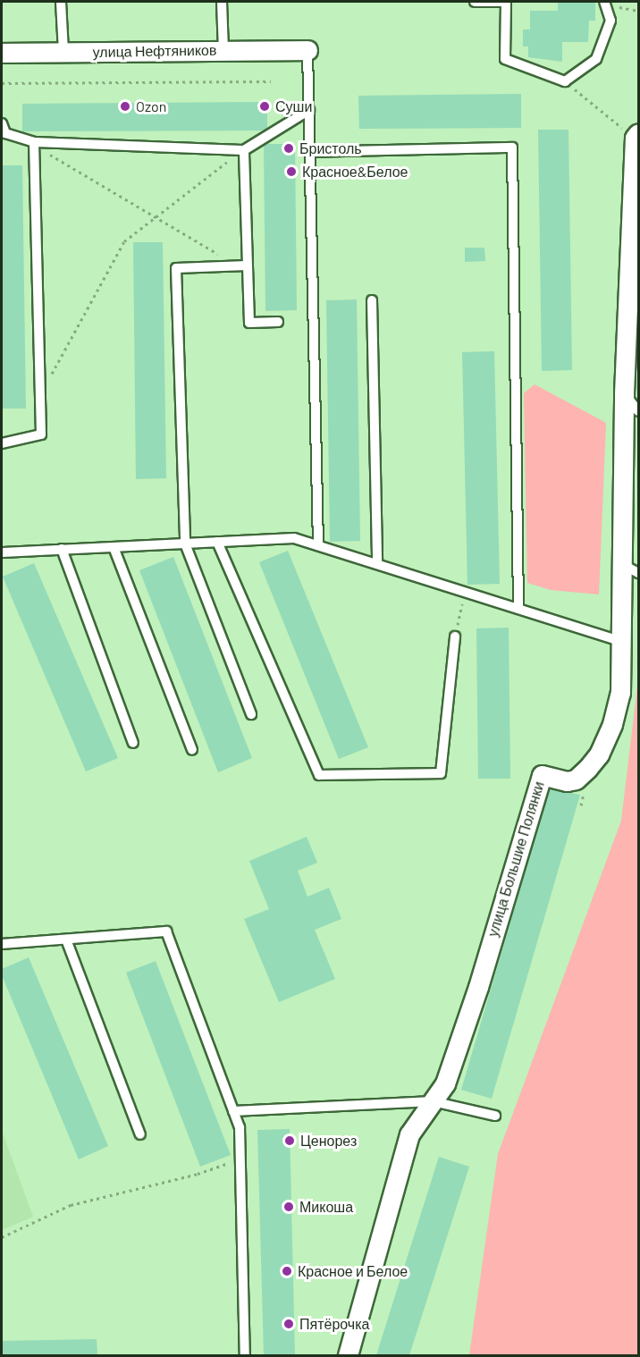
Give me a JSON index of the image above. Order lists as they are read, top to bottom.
{
  "streets": {
    "street": ["улица Нефтяников", "улица Большие Полянки"]
  },
  "places": [
    "Ozon",
    "Суши",
    "Бристоль",
    "Красное&Белое",
    "Ценорез",
    "Микоша",
    "Красное и Белое",
    "Пятёрочка"
  ]
}
